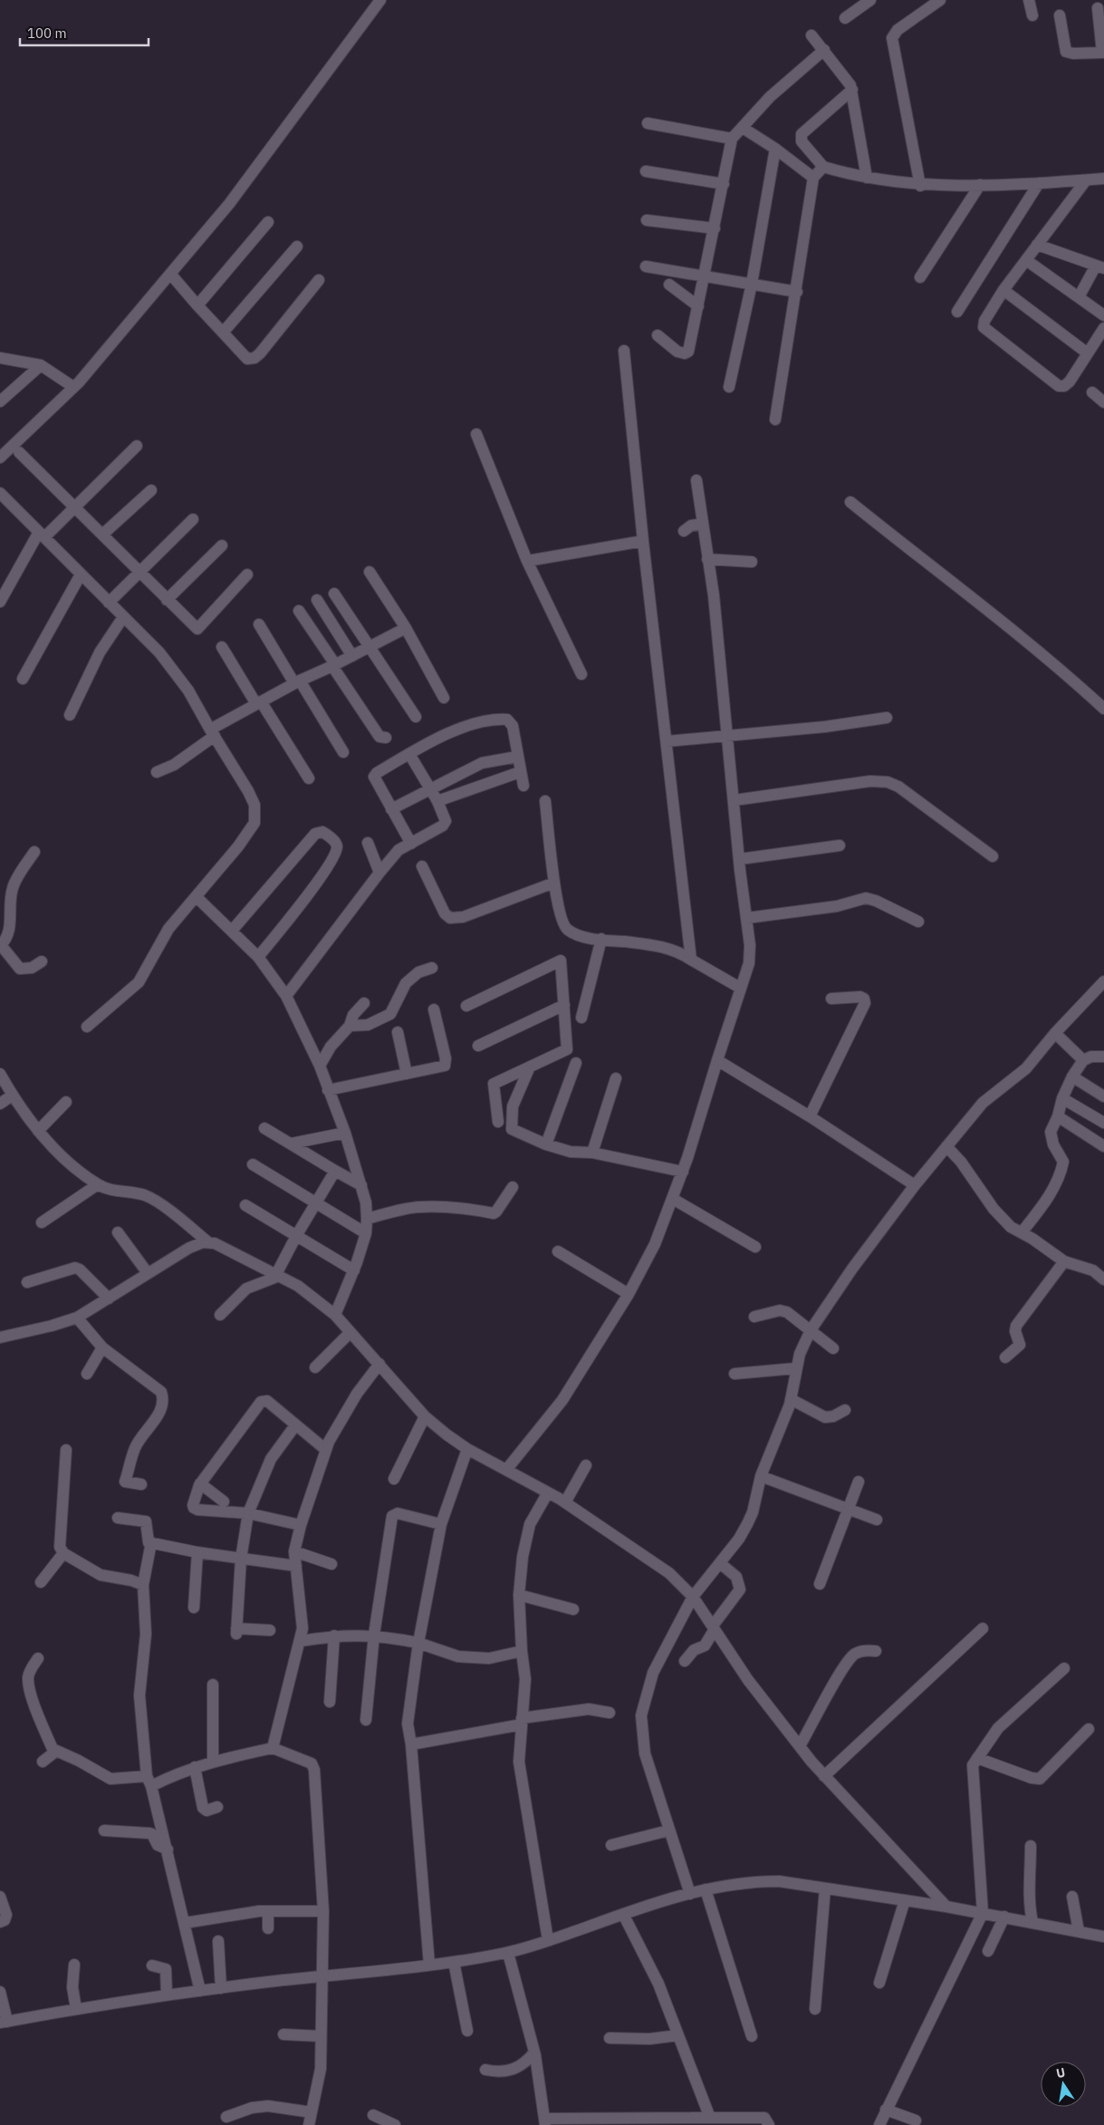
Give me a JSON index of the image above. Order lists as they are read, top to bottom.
{
  "scale_bar": "100 m",
  "north": "top"
}
